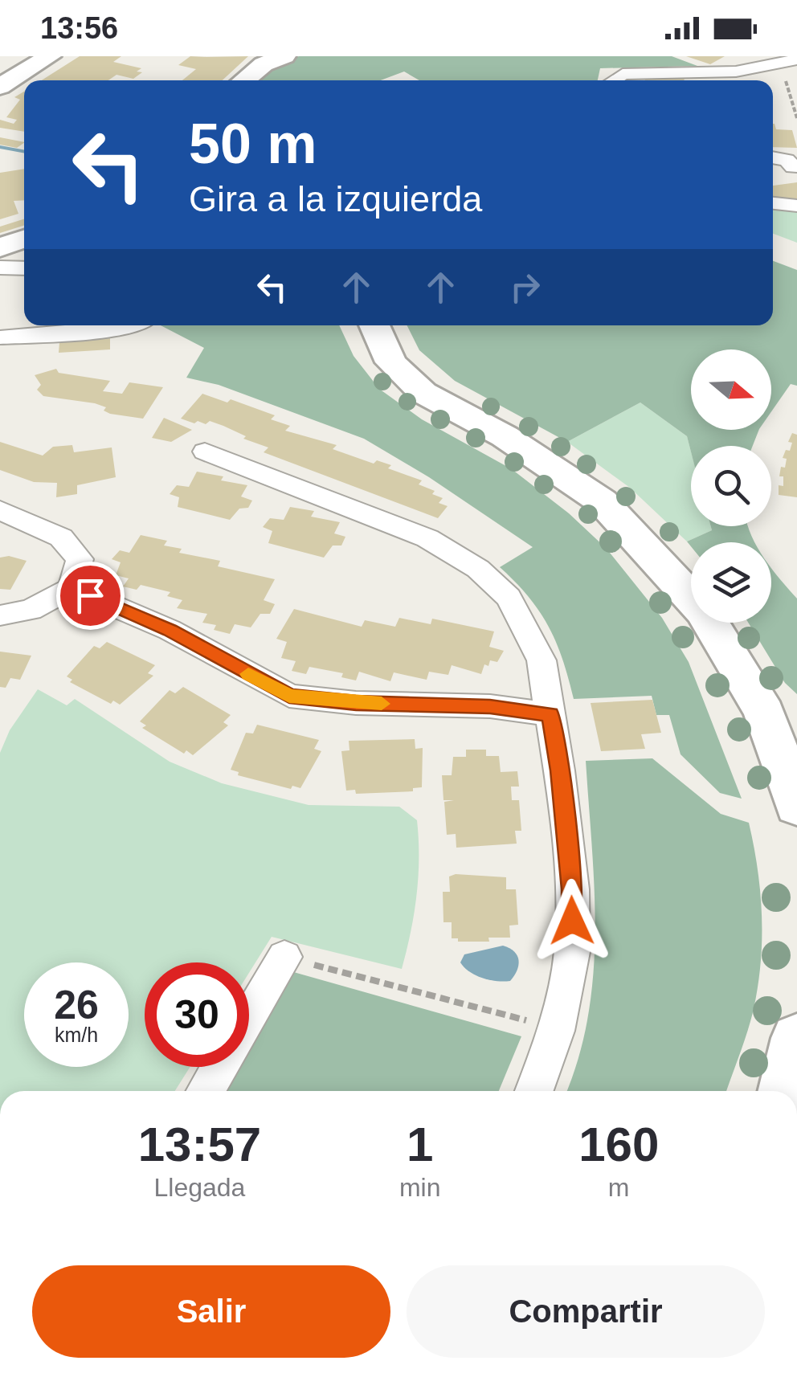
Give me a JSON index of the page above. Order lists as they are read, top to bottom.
{
  "north": "right",
  "page": {
    "status": "13:56",
    "turn": ["50 m", "Gira a la izquierda"],
    "speed": "26 km/h",
    "limit": "30",
    "eta": [
      "13:57",
      "Llegada",
      "1",
      "min",
      "160",
      "m"
    ],
    "buttons": ["Salir", "Compartir"]
  }
}
